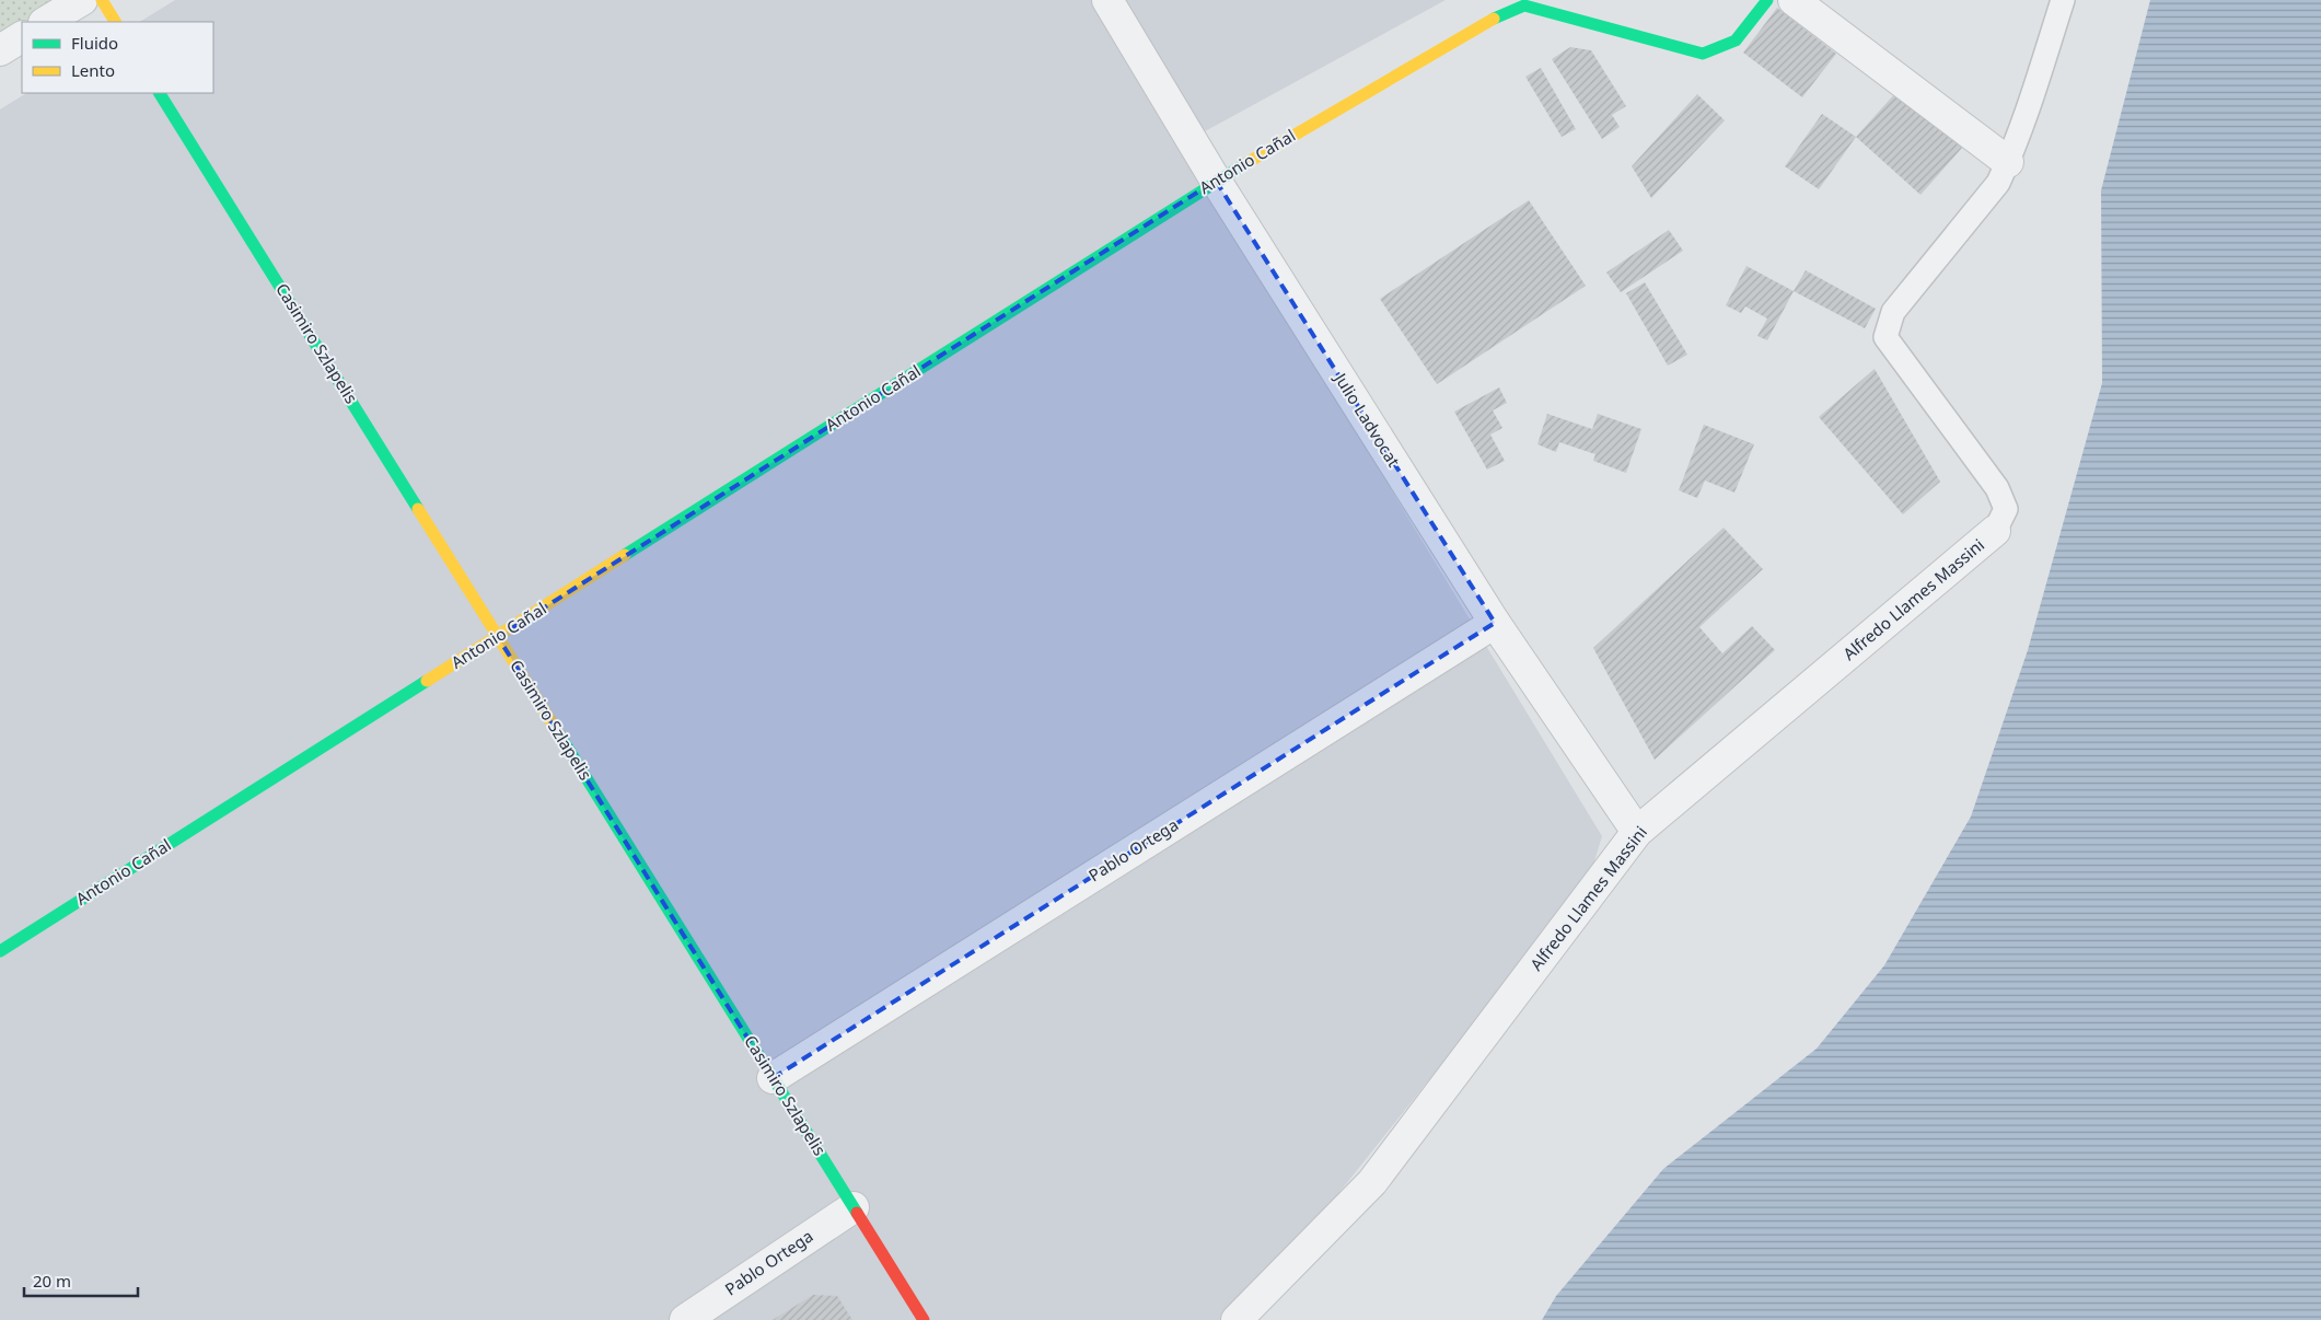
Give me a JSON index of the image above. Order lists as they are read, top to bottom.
{
  "streets": {
    "street": [
      "Antonio Cañal",
      "Casimiro Szlapelis",
      "Julio Ladvocat",
      "Alfredo Llames Massini",
      "Pablo Ortega"
    ]
  },
  "crossings": [
    ["Antonio Cañal", "Casimiro Szlapelis"],
    ["Antonio Cañal", "Julio Ladvocat"],
    ["Casimiro Szlapelis", "Pablo Ortega"],
    ["Julio Ladvocat", "Alfredo Llames Massini"],
    ["Julio Ladvocat", "Pablo Ortega"]
  ],
  "legend": ["Fluido", "Lento"],
  "scale_bar": "20 m"
}
